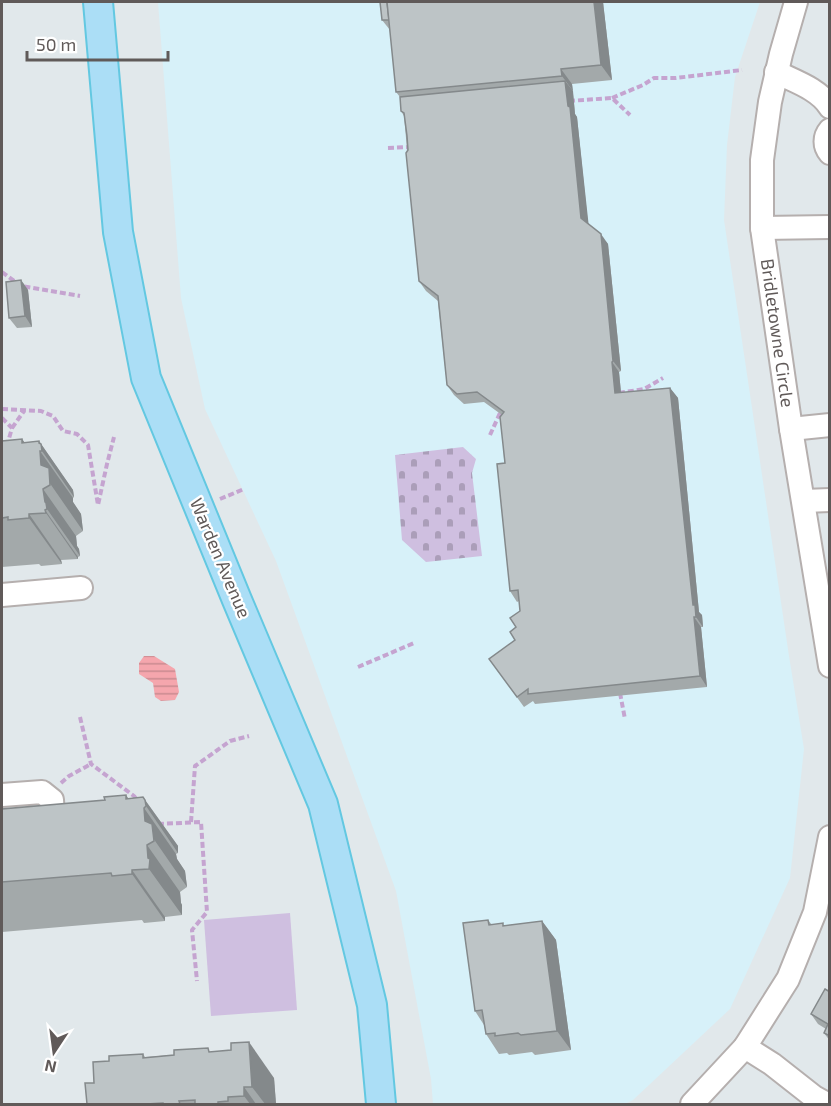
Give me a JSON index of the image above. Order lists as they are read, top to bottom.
{
  "streets": {
    "main road": ["Warden Avenue"],
    "street": ["Bridletowne Circle"]
  },
  "scale_bar": "50 m",
  "north": "bottom"
}
